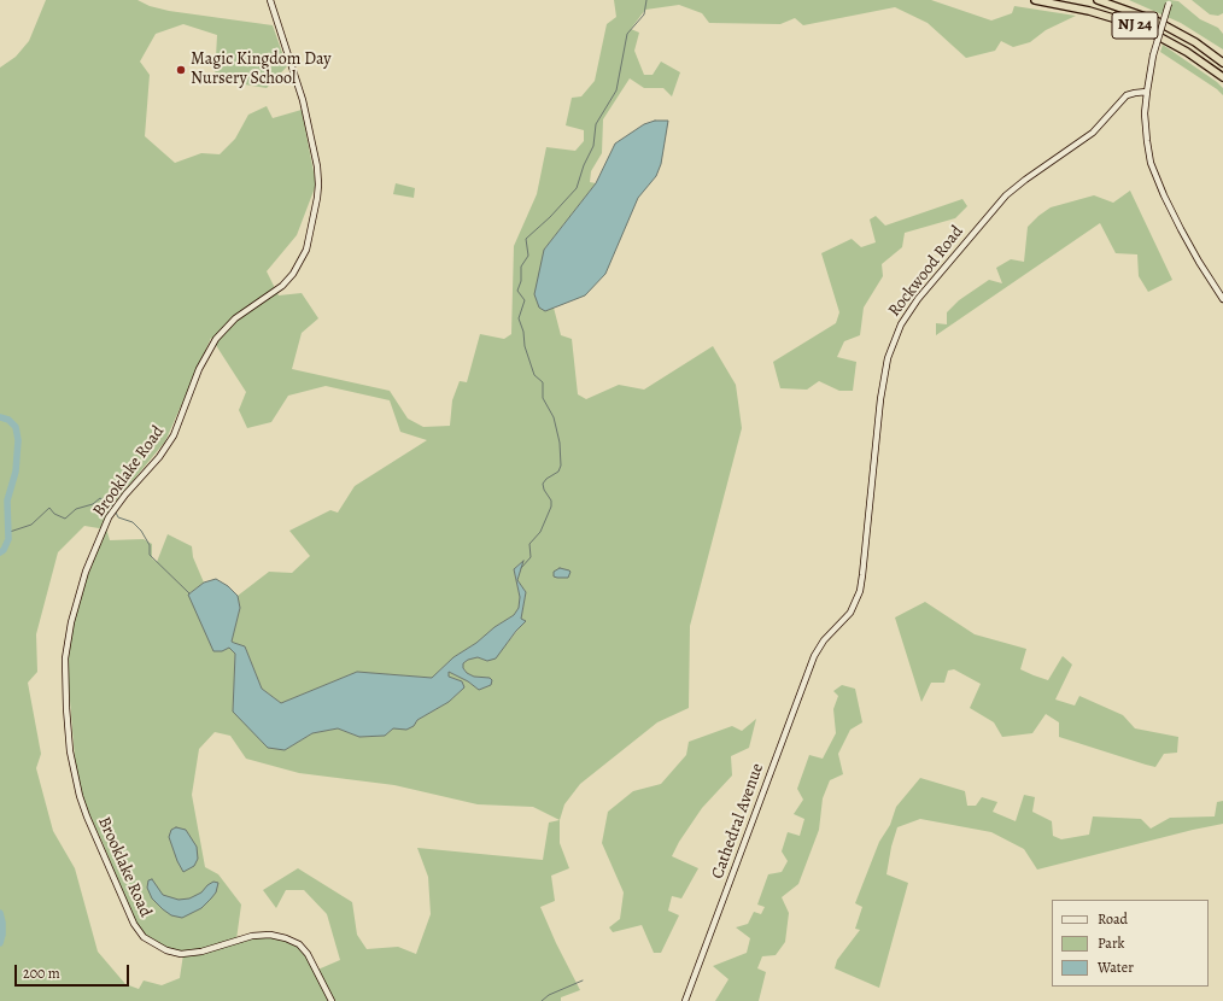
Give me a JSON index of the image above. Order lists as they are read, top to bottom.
{
  "streets": {
    "highway": ["NJ 24"],
    "street": ["Rockwood Road", "Brooklake Road", "Cathedral Avenue"]
  },
  "crossings": [
    ["Rockwood Road", "Cathedral Avenue"]
  ],
  "places": ["Magic Kingdom Day Nursery School"],
  "legend": ["Road", "Park", "Water"],
  "scale_bar": "200 m"
}
